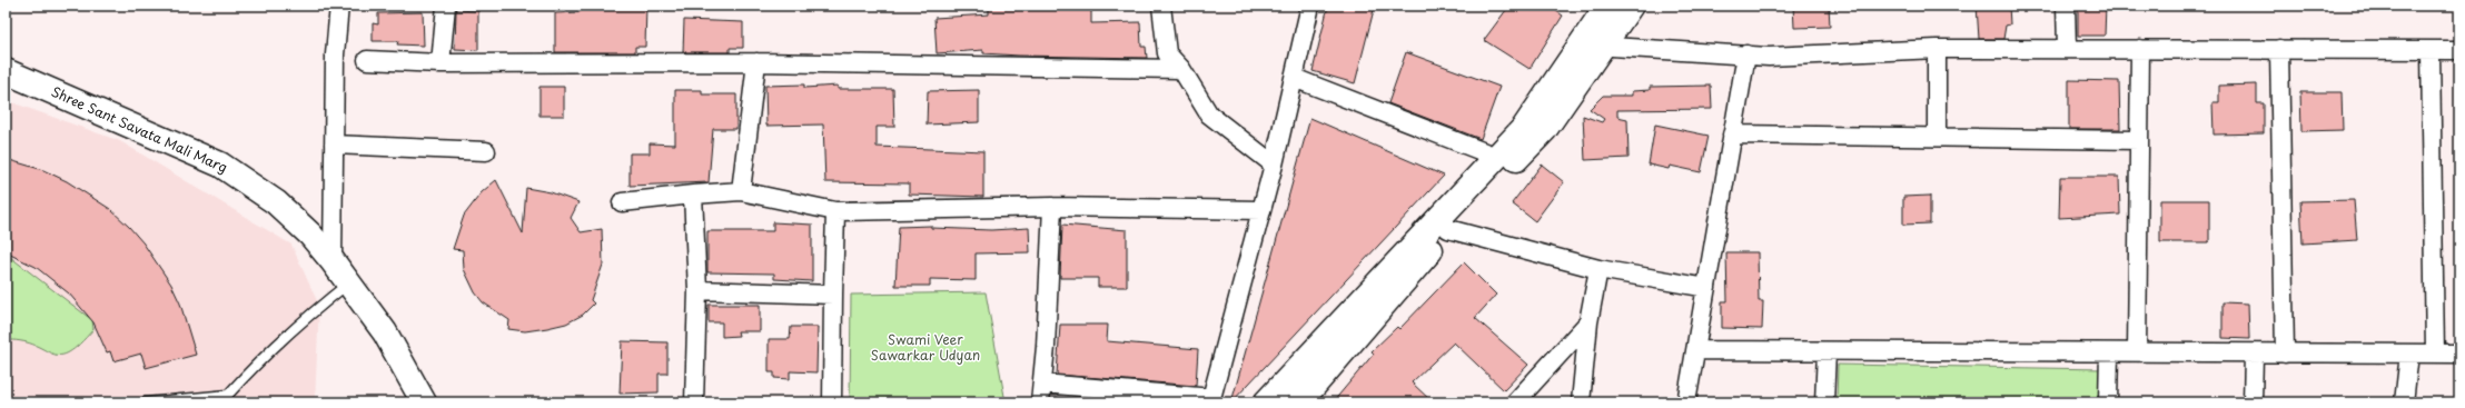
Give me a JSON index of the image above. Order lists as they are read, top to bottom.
{
  "streets": {
    "main road": ["Shree Sant Savata Mali Marg"]
  },
  "parks": ["Swami Veer Sawarkar Udyan"]
}
